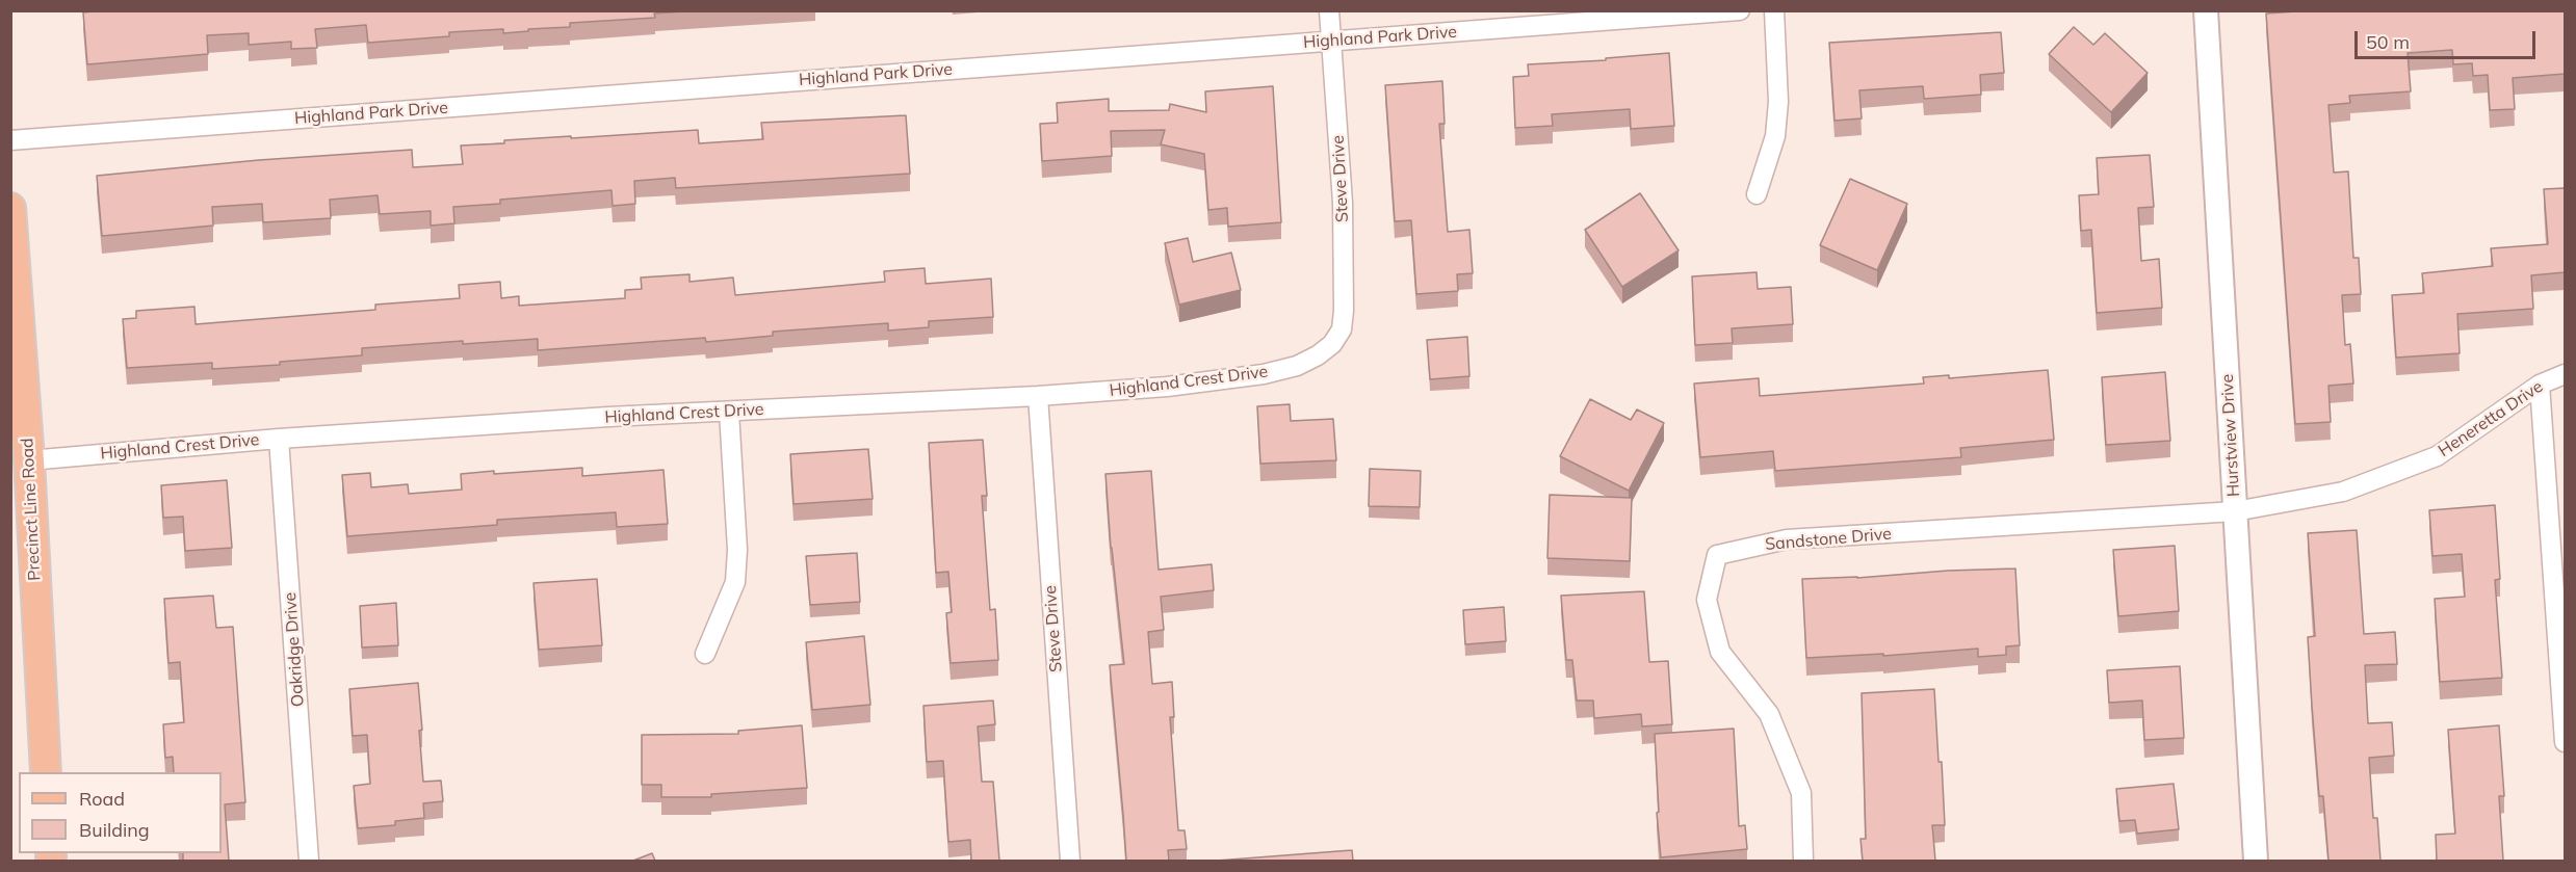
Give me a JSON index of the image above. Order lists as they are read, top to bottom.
{
  "streets": {
    "main road": ["Precinct Line Road"],
    "street": [
      "Highland Park Drive",
      "Steve Drive",
      "Highland Crest Drive",
      "Heneretta Drive",
      "Hurstview Drive",
      "Sandstone Drive",
      "Oakridge Drive"
    ]
  },
  "crossings": [
    ["Highland Park Drive", "Steve Drive"],
    ["Steve Drive", "Highland Crest Drive"],
    ["Highland Crest Drive", "Precinct Line Road"],
    ["Highland Crest Drive", "Oakridge Drive"],
    ["Heneretta Drive", "Hurstview Drive"],
    ["Heneretta Drive", "Sandstone Drive"],
    ["Hurstview Drive", "Sandstone Drive"]
  ],
  "legend": ["Road", "Building"],
  "scale_bar": "50 m"
}
